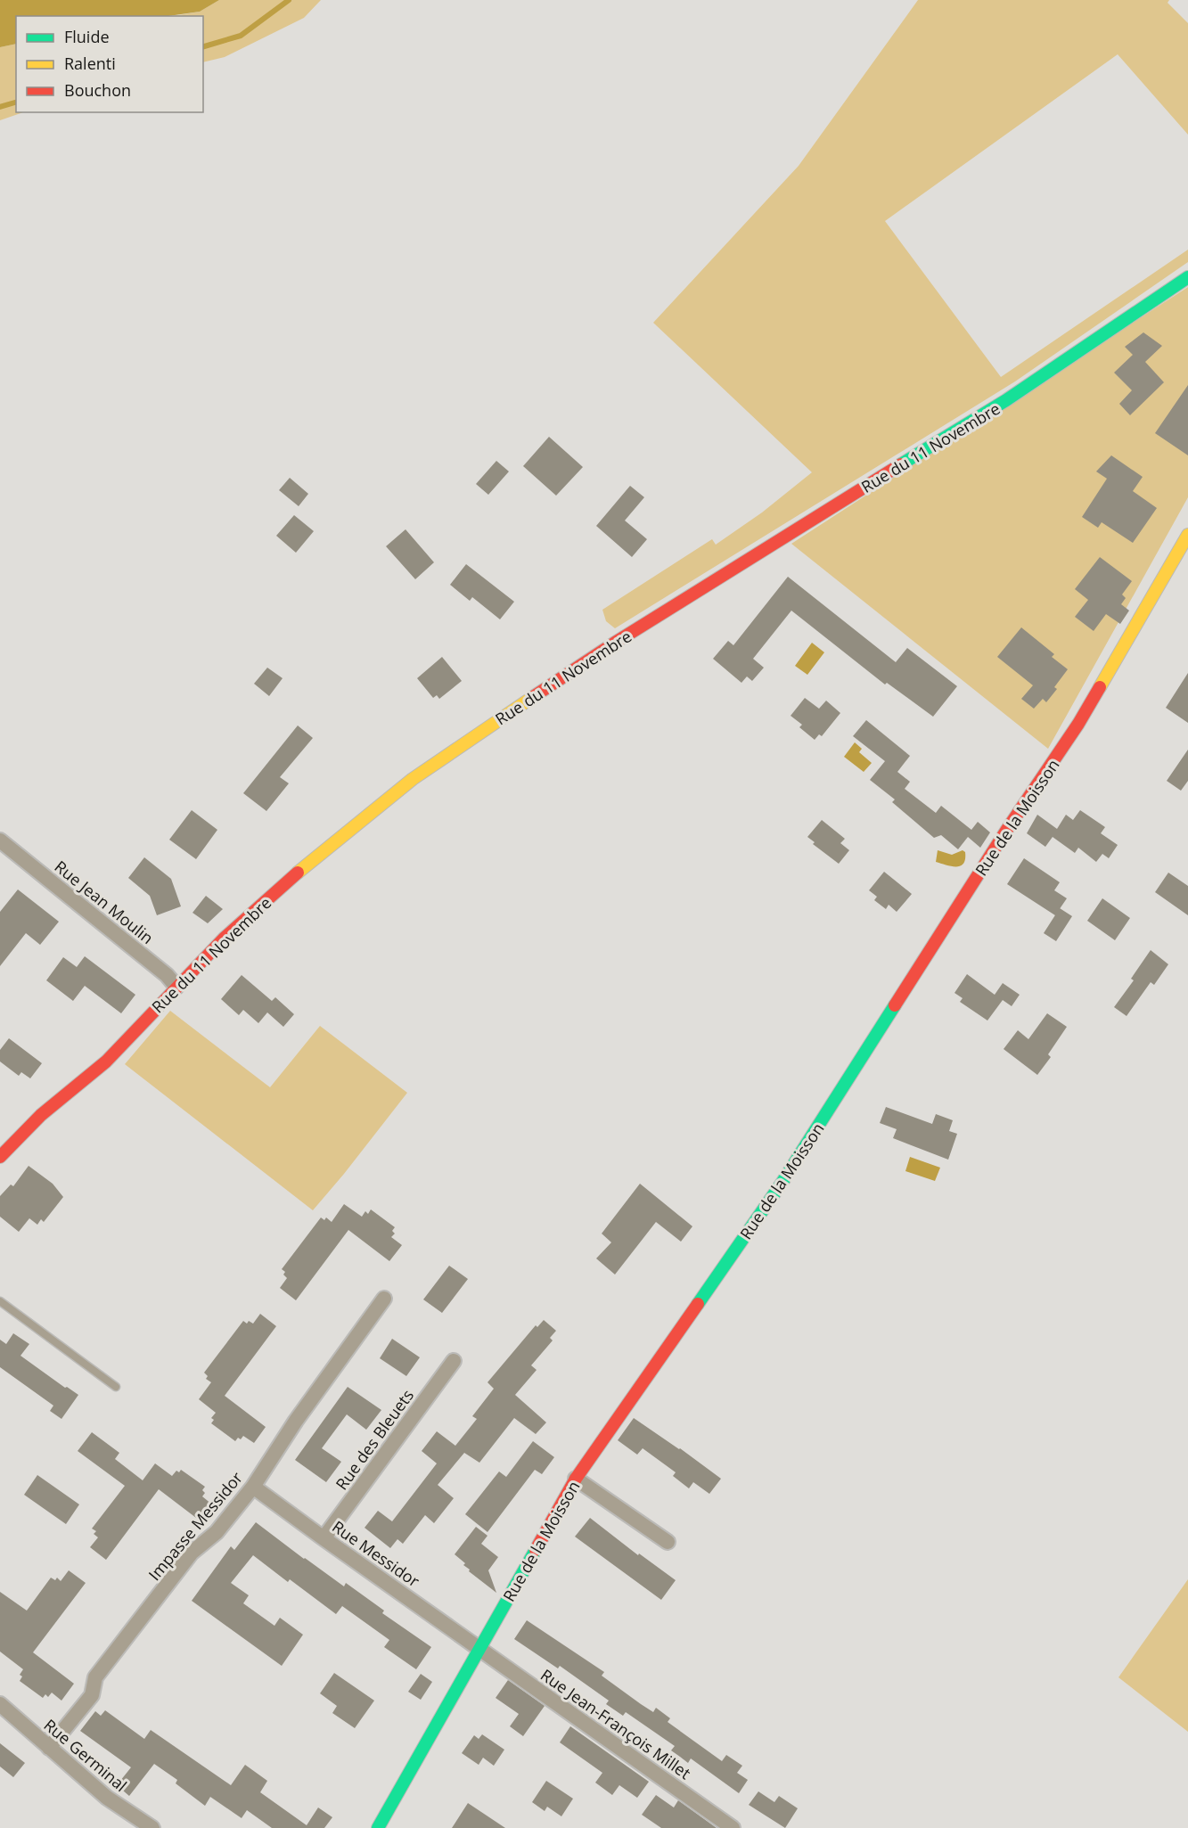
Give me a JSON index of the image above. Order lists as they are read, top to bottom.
{
  "streets": {
    "street": [
      "Rue du 11 Novembre",
      "Rue de la Moisson",
      "Rue Jean Moulin",
      "Rue des Bleuets",
      "Impasse Messidor",
      "Rue Messidor",
      "Rue Jean-François Millet",
      "Rue Germinal"
    ]
  },
  "crossings": [
    ["Rue du 11 Novembre", "Rue Jean Moulin"],
    ["Rue de la Moisson", "Rue Messidor"],
    ["Rue de la Moisson", "Rue Jean-François Millet"],
    ["Rue des Bleuets", "Rue Messidor"],
    ["Impasse Messidor", "Rue Messidor"],
    ["Impasse Messidor", "Rue Germinal"],
    ["Rue Messidor", "Rue Jean-François Millet"]
  ],
  "legend": ["Fluide", "Ralenti", "Bouchon"]
}
